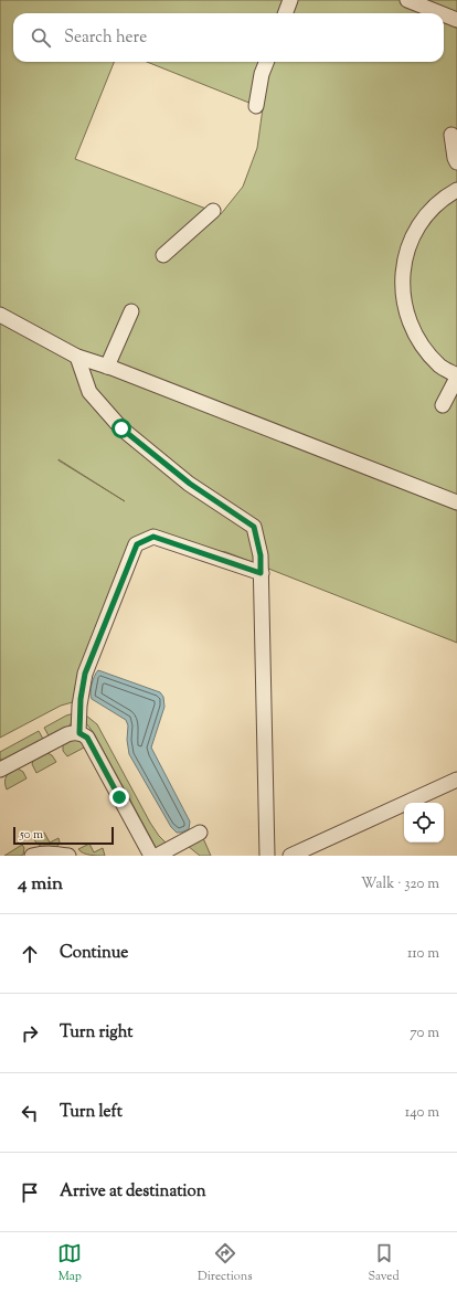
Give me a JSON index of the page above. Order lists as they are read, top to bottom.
{
  "scale_bar": "50 m",
  "page": {
    "search": "Search here",
    "scale": "50 m",
    "heading": ["4 min", "Walk · 320 m"],
    "list": [
      ["Continue", "110 m"],
      ["Turn right", "70 m"],
      ["Turn left", "140 m"],
      "Arrive at destination"
    ],
    "nav": ["Map", "Directions", "Saved"]
  }
}
